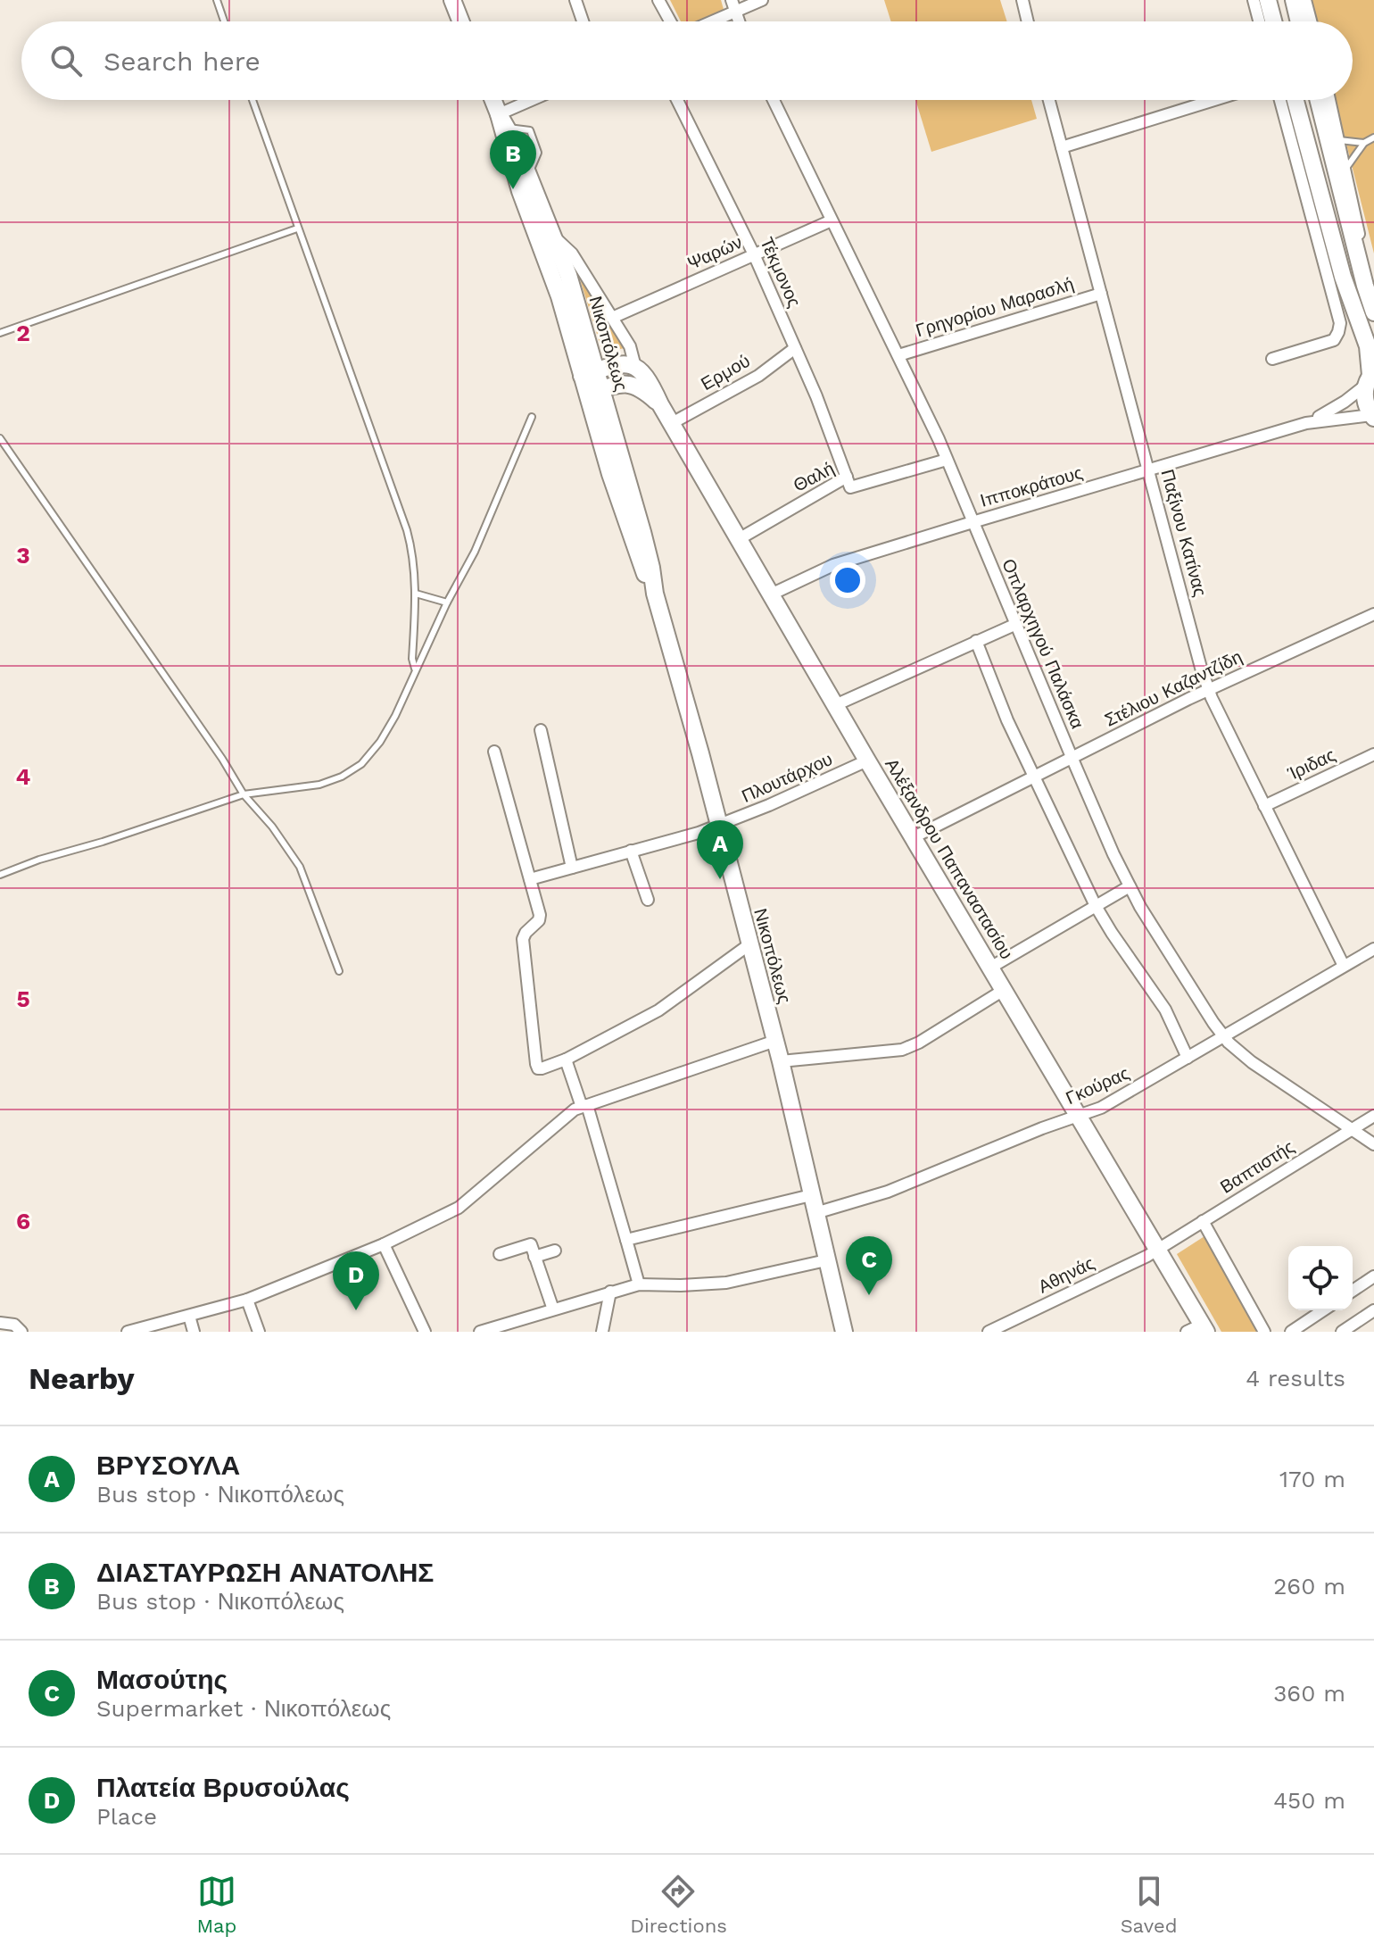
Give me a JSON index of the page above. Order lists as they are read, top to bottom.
{
  "streets": {
    "main road": ["Νικοπόλεως", "Αλέξανδρου Παπαναστασίου"],
    "street": [
      "Ψαρών",
      "Τέκμονος",
      "Γρηγορίου Μαρασλή",
      "Ερμού",
      "Θαλή",
      "Ιπποκράτους",
      "Παξίνου Κατίνας",
      "Οπλαρχηγού Παλάσκα",
      "Στέλιου Καζαντζίδη",
      "Ίριδας",
      "Πλουτάρχου",
      "Γκούρας",
      "Βαπτιστής",
      "Αθηνάς"
    ]
  },
  "crossings": [
    ["Ψαρών", "Τέκμονος"],
    ["Ψαρών", "Οπλαρχηγού Παλάσκα"],
    ["Τέκμονος", "Ερμού"],
    ["Τέκμονος", "Θαλή"],
    ["Γρηγορίου Μαρασλή", "Παξίνου Κατίνας"],
    ["Γρηγορίου Μαρασλή", "Οπλαρχηγού Παλάσκα"],
    ["Νικοπόλεως", "Πλουτάρχου"],
    ["Νικοπόλεως", "Γκούρας"],
    ["Ερμού", "Αλέξανδρου Παπαναστασίου"],
    ["Θαλή", "Οπλαρχηγού Παλάσκα"],
    ["Θαλή", "Αλέξανδρου Παπαναστασίου"],
    ["Ιπποκράτους", "Παξίνου Κατίνας"],
    ["Ιπποκράτους", "Οπλαρχηγού Παλάσκα"],
    ["Ιπποκράτους", "Αλέξανδρου Παπαναστασίου"],
    ["Παξίνου Κατίνας", "Στέλιου Καζαντζίδη"],
    ["Παξίνου Κατίνας", "Ίριδας"],
    ["Παξίνου Κατίνας", "Γκούρας"],
    ["Οπλαρχηγού Παλάσκα", "Στέλιου Καζαντζίδη"],
    ["Οπλαρχηγού Παλάσκα", "Γκούρας"],
    ["Οπλαρχηγού Παλάσκα", "Βαπτιστής"],
    ["Στέλιου Καζαντζίδη", "Αλέξανδρου Παπαναστασίου"],
    ["Πλουτάρχου", "Αλέξανδρου Παπαναστασίου"],
    ["Αλέξανδρου Παπαναστασίου", "Γκούρας"],
    ["Αλέξανδρου Παπαναστασίου", "Βαπτιστής"],
    ["Αλέξανδρου Παπαναστασίου", "Αθηνάς"],
    ["Βαπτιστής", "Αθηνάς"]
  ],
  "page": {
    "search": "Search here",
    "pins": [
      "B",
      "A",
      "C",
      "D"
    ],
    "heading": ["Nearby", "4 results"],
    "list": [
      {
        "mark": "A",
        "name": "ΒΡΥΣΟΥΛΑ",
        "note": "Bus stop · Νικοπόλεως",
        "value": "170 m"
      },
      {
        "mark": "B",
        "name": "ΔΙΑΣΤΑΥΡΩΣΗ ΑΝΑΤΟΛΗΣ",
        "note": "Bus stop · Νικοπόλεως",
        "value": "260 m"
      },
      {
        "mark": "C",
        "name": "Μασούτης",
        "note": "Supermarket · Νικοπόλεως",
        "value": "360 m"
      },
      {
        "mark": "D",
        "name": "Πλατεία Βρυσούλας",
        "note": "Place",
        "value": "450 m"
      }
    ],
    "nav": ["Map", "Directions", "Saved"]
  },
  "grid": {
    "rows": [
      "2",
      "3",
      "4",
      "5",
      "6"
    ]
  }
}
